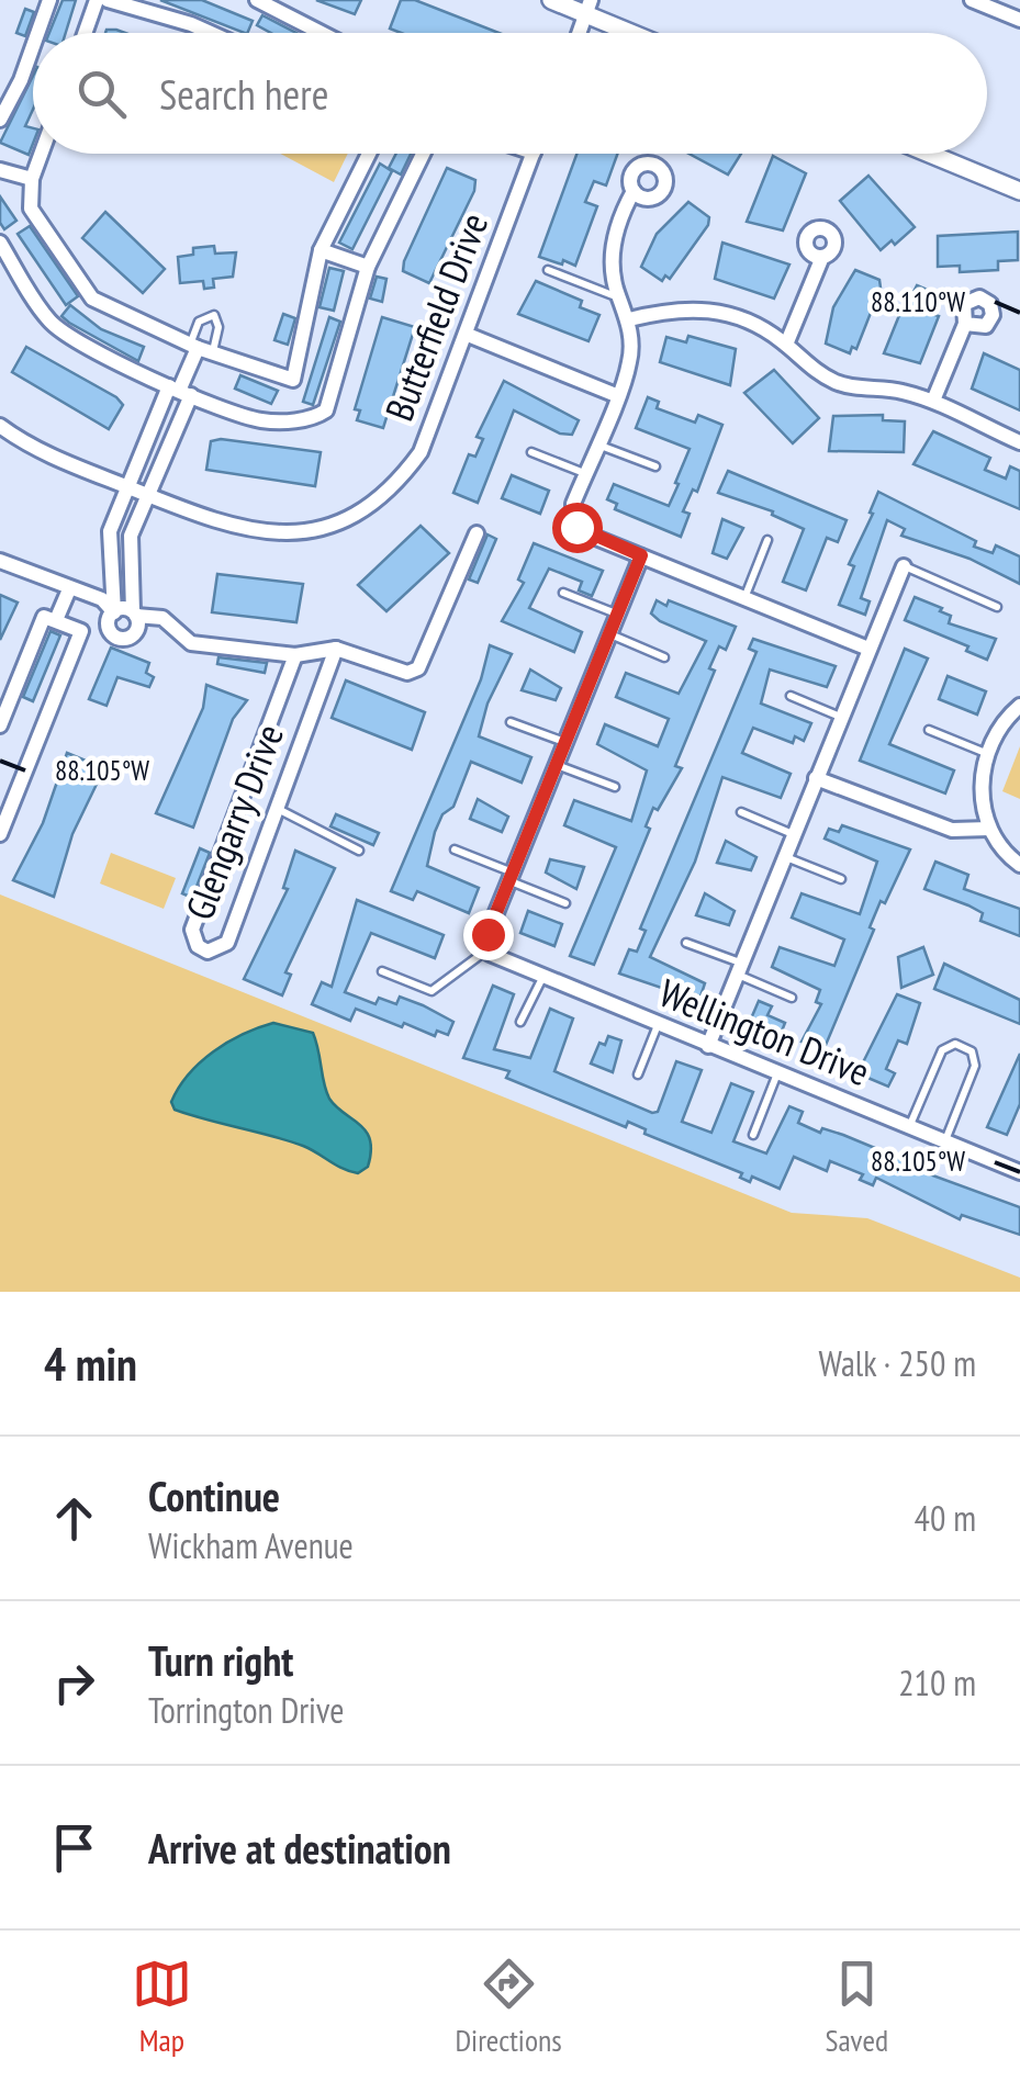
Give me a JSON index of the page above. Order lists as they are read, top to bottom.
{
  "streets": {
    "street": ["Butterfield Drive", "Glengarry Drive", "Wellington Drive"]
  },
  "page": {
    "search": "Search here",
    "heading": ["4 min", "Walk · 250 m"],
    "list": [
      ["Continue", "Wickham Avenue", "40 m"],
      ["Turn right", "Torrington Drive", "210 m"],
      "Arrive at destination"
    ],
    "nav": ["Map", "Directions", "Saved"]
  },
  "coordinates": ["88.110°W", "88.105°W"]
}
